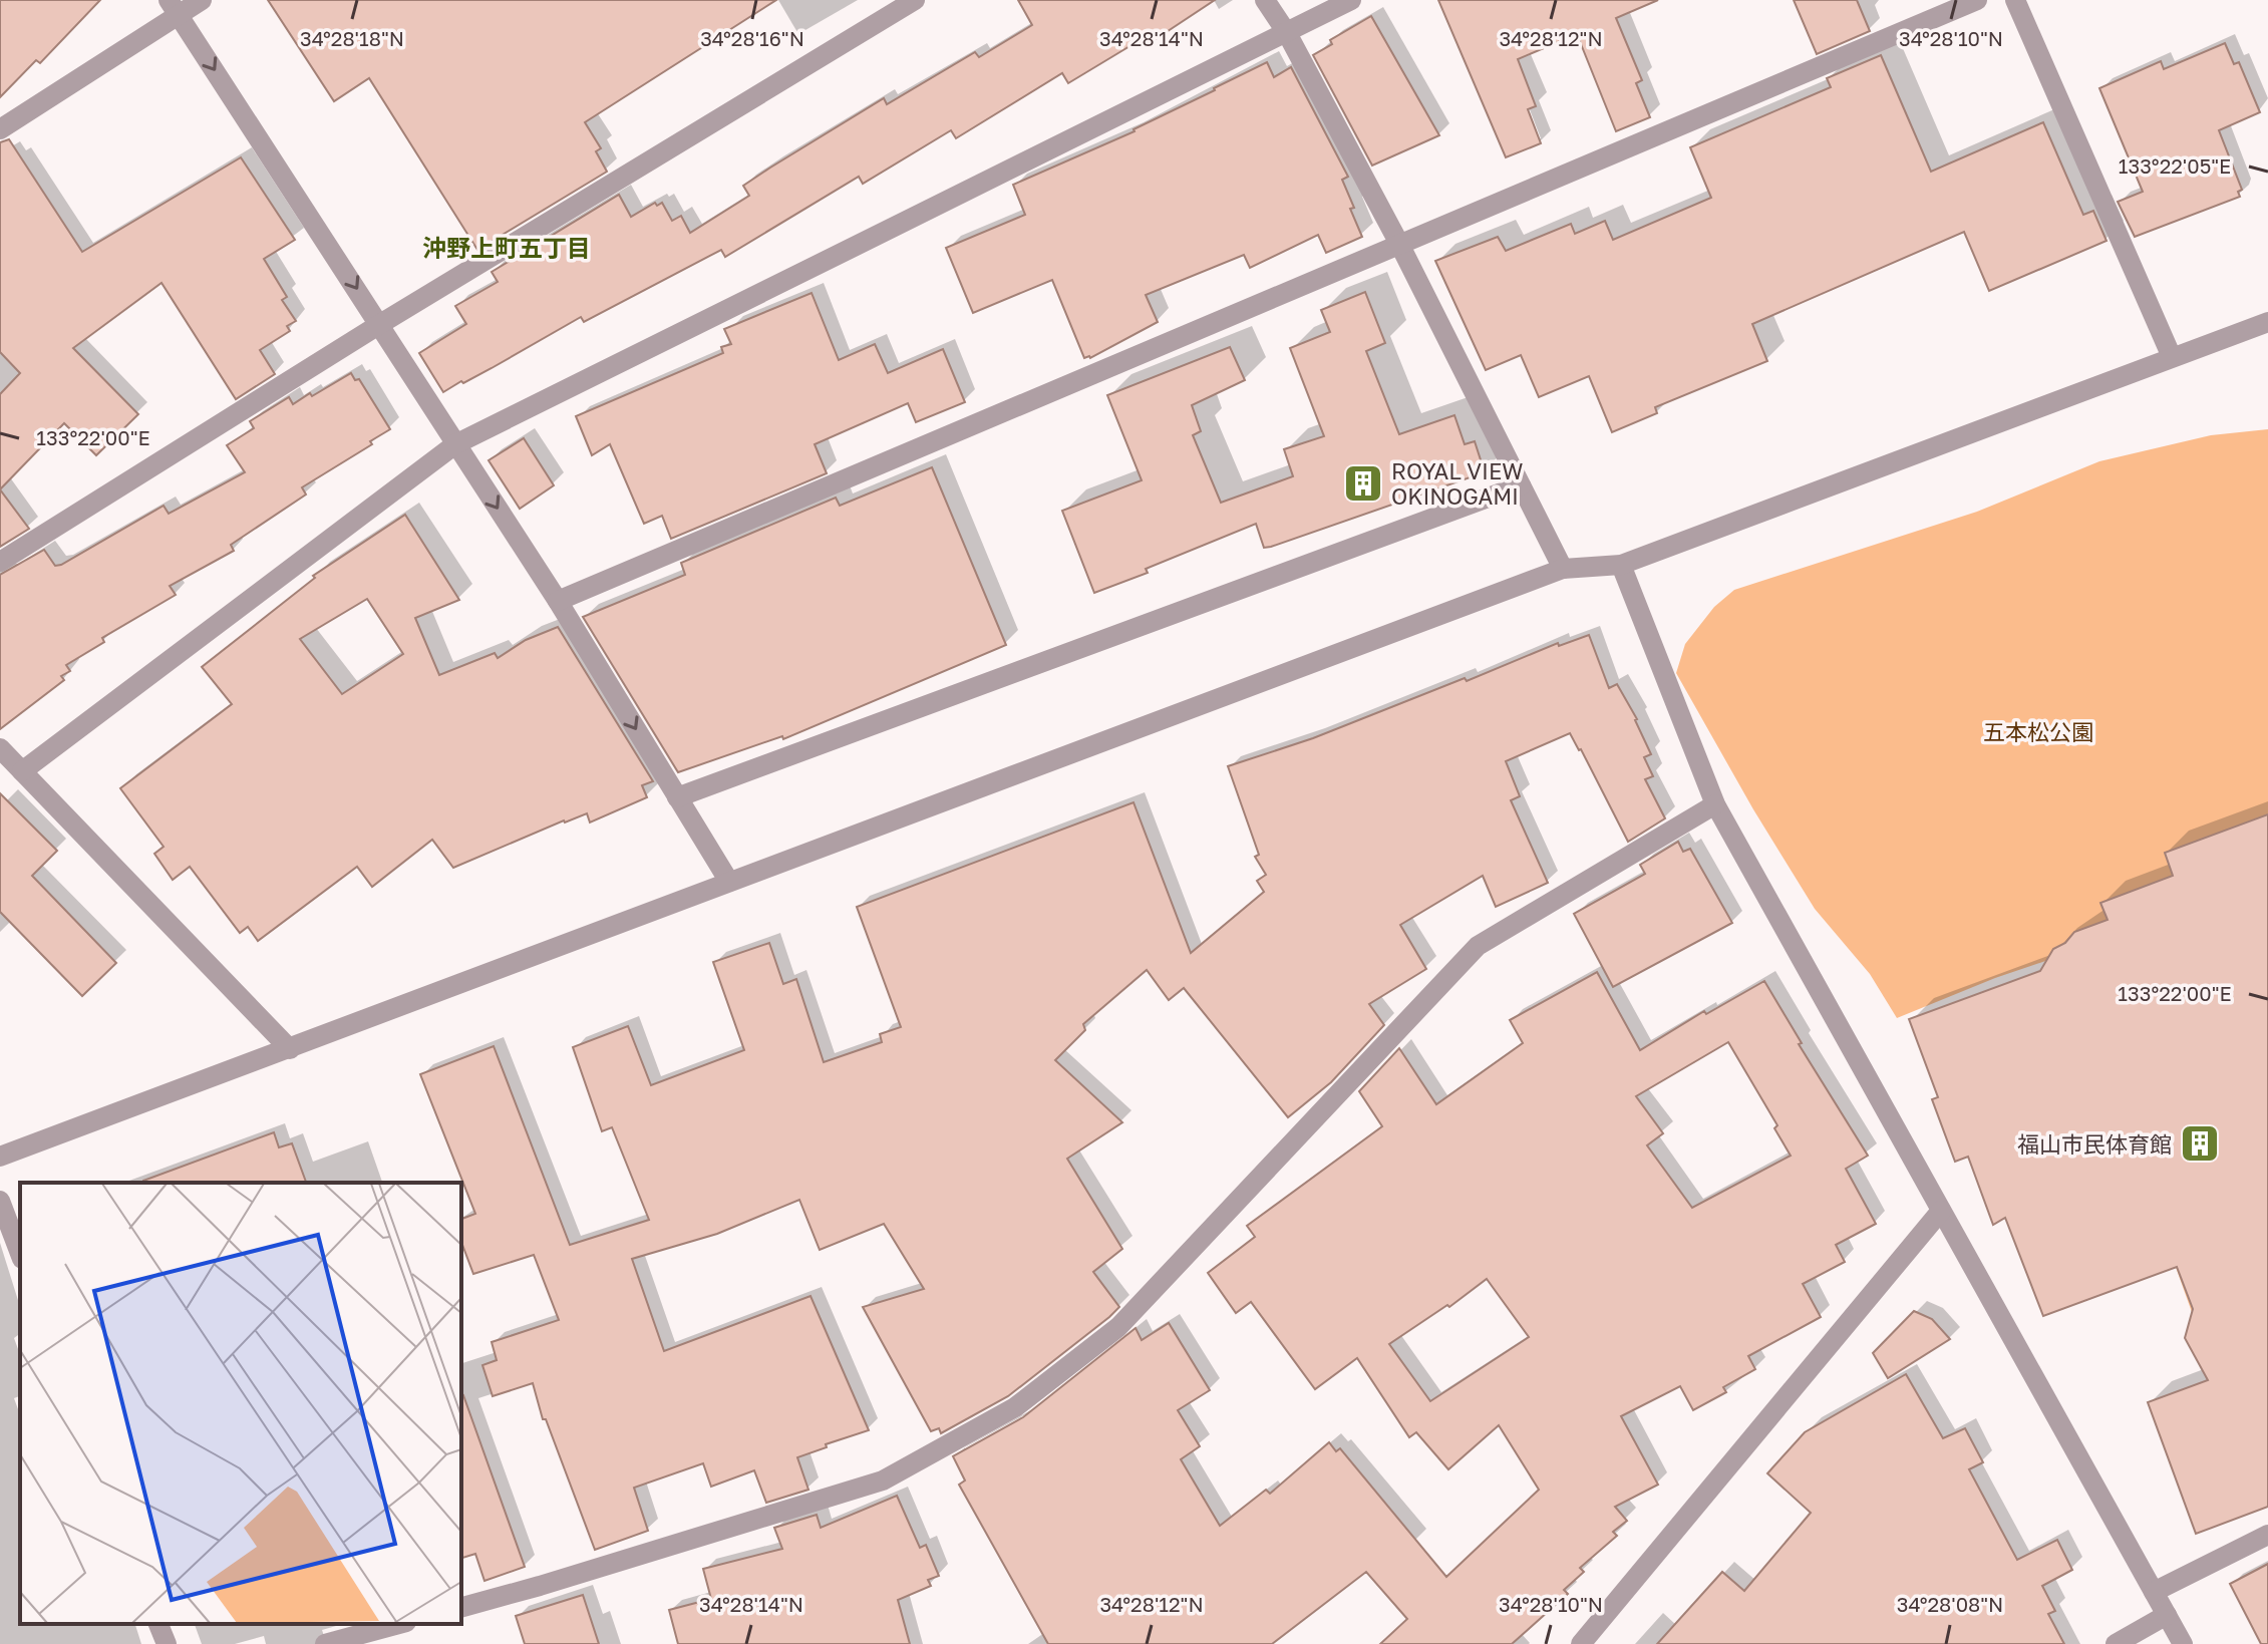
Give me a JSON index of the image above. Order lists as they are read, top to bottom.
{
  "districts": ["沖野上町五丁目"],
  "parks": ["五本松公園"],
  "places": {
    "building": ["ROYAL VIEW OKINOGAMI", "福山市民体育館"]
  },
  "coordinates": [
    "34°28'18\"N",
    "34°28'16\"N",
    "34°28'14\"N",
    "34°28'12\"N",
    "34°28'10\"N",
    "133°22'05\"E",
    "133°22'00\"E",
    "34°28'08\"N"
  ]
}
